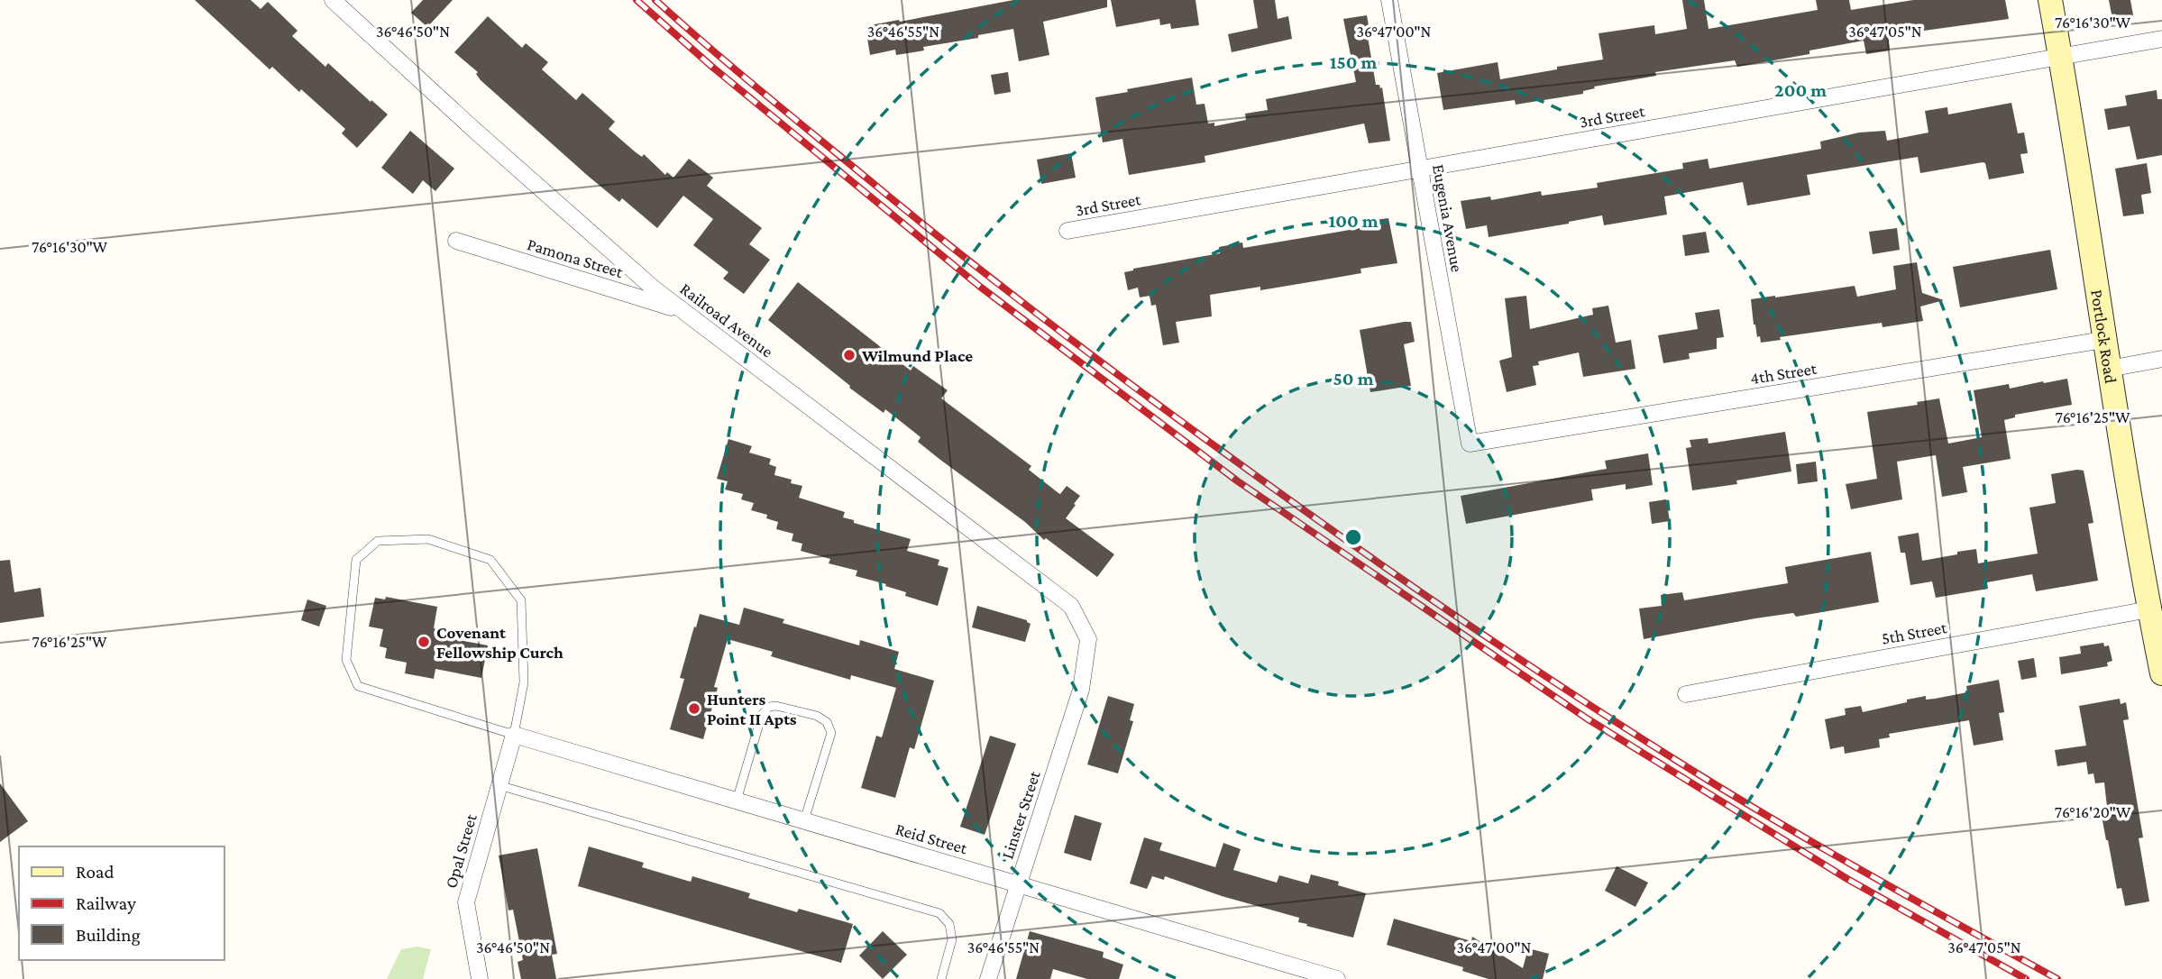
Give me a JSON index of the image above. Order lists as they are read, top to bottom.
{
  "streets": {
    "main road": ["Portlock Road"],
    "street": [
      "3rd Street",
      "Eugenia Avenue",
      "Pamona Street",
      "Railroad Avenue",
      "4th Street",
      "5th Street",
      "Linster Street",
      "Reid Street",
      "Opal Street"
    ]
  },
  "crossings": [
    ["3rd Street", "Eugenia Avenue"],
    ["3rd Street", "Portlock Road"],
    ["Eugenia Avenue", "4th Street"],
    ["Pamona Street", "Railroad Avenue"],
    ["Railroad Avenue", "Linster Street"],
    ["Portlock Road", "4th Street"],
    ["Portlock Road", "5th Street"],
    ["Linster Street", "Reid Street"],
    ["Reid Street", "Opal Street"]
  ],
  "places": ["Wilmund Place", "Covenant Fellowship Curch", "Hunters Point II Apts"],
  "legend": ["Road", "Railway", "Building"],
  "coordinates": [
    "76°16'30\"W",
    "36°46'50\"N",
    "36°46'55\"N",
    "36°47'00\"N",
    "36°47'05\"N",
    "76°16'25\"W",
    "76°16'20\"W"
  ],
  "rings": [
    "150 m",
    "200 m",
    "100 m",
    "50 m"
  ]
}
